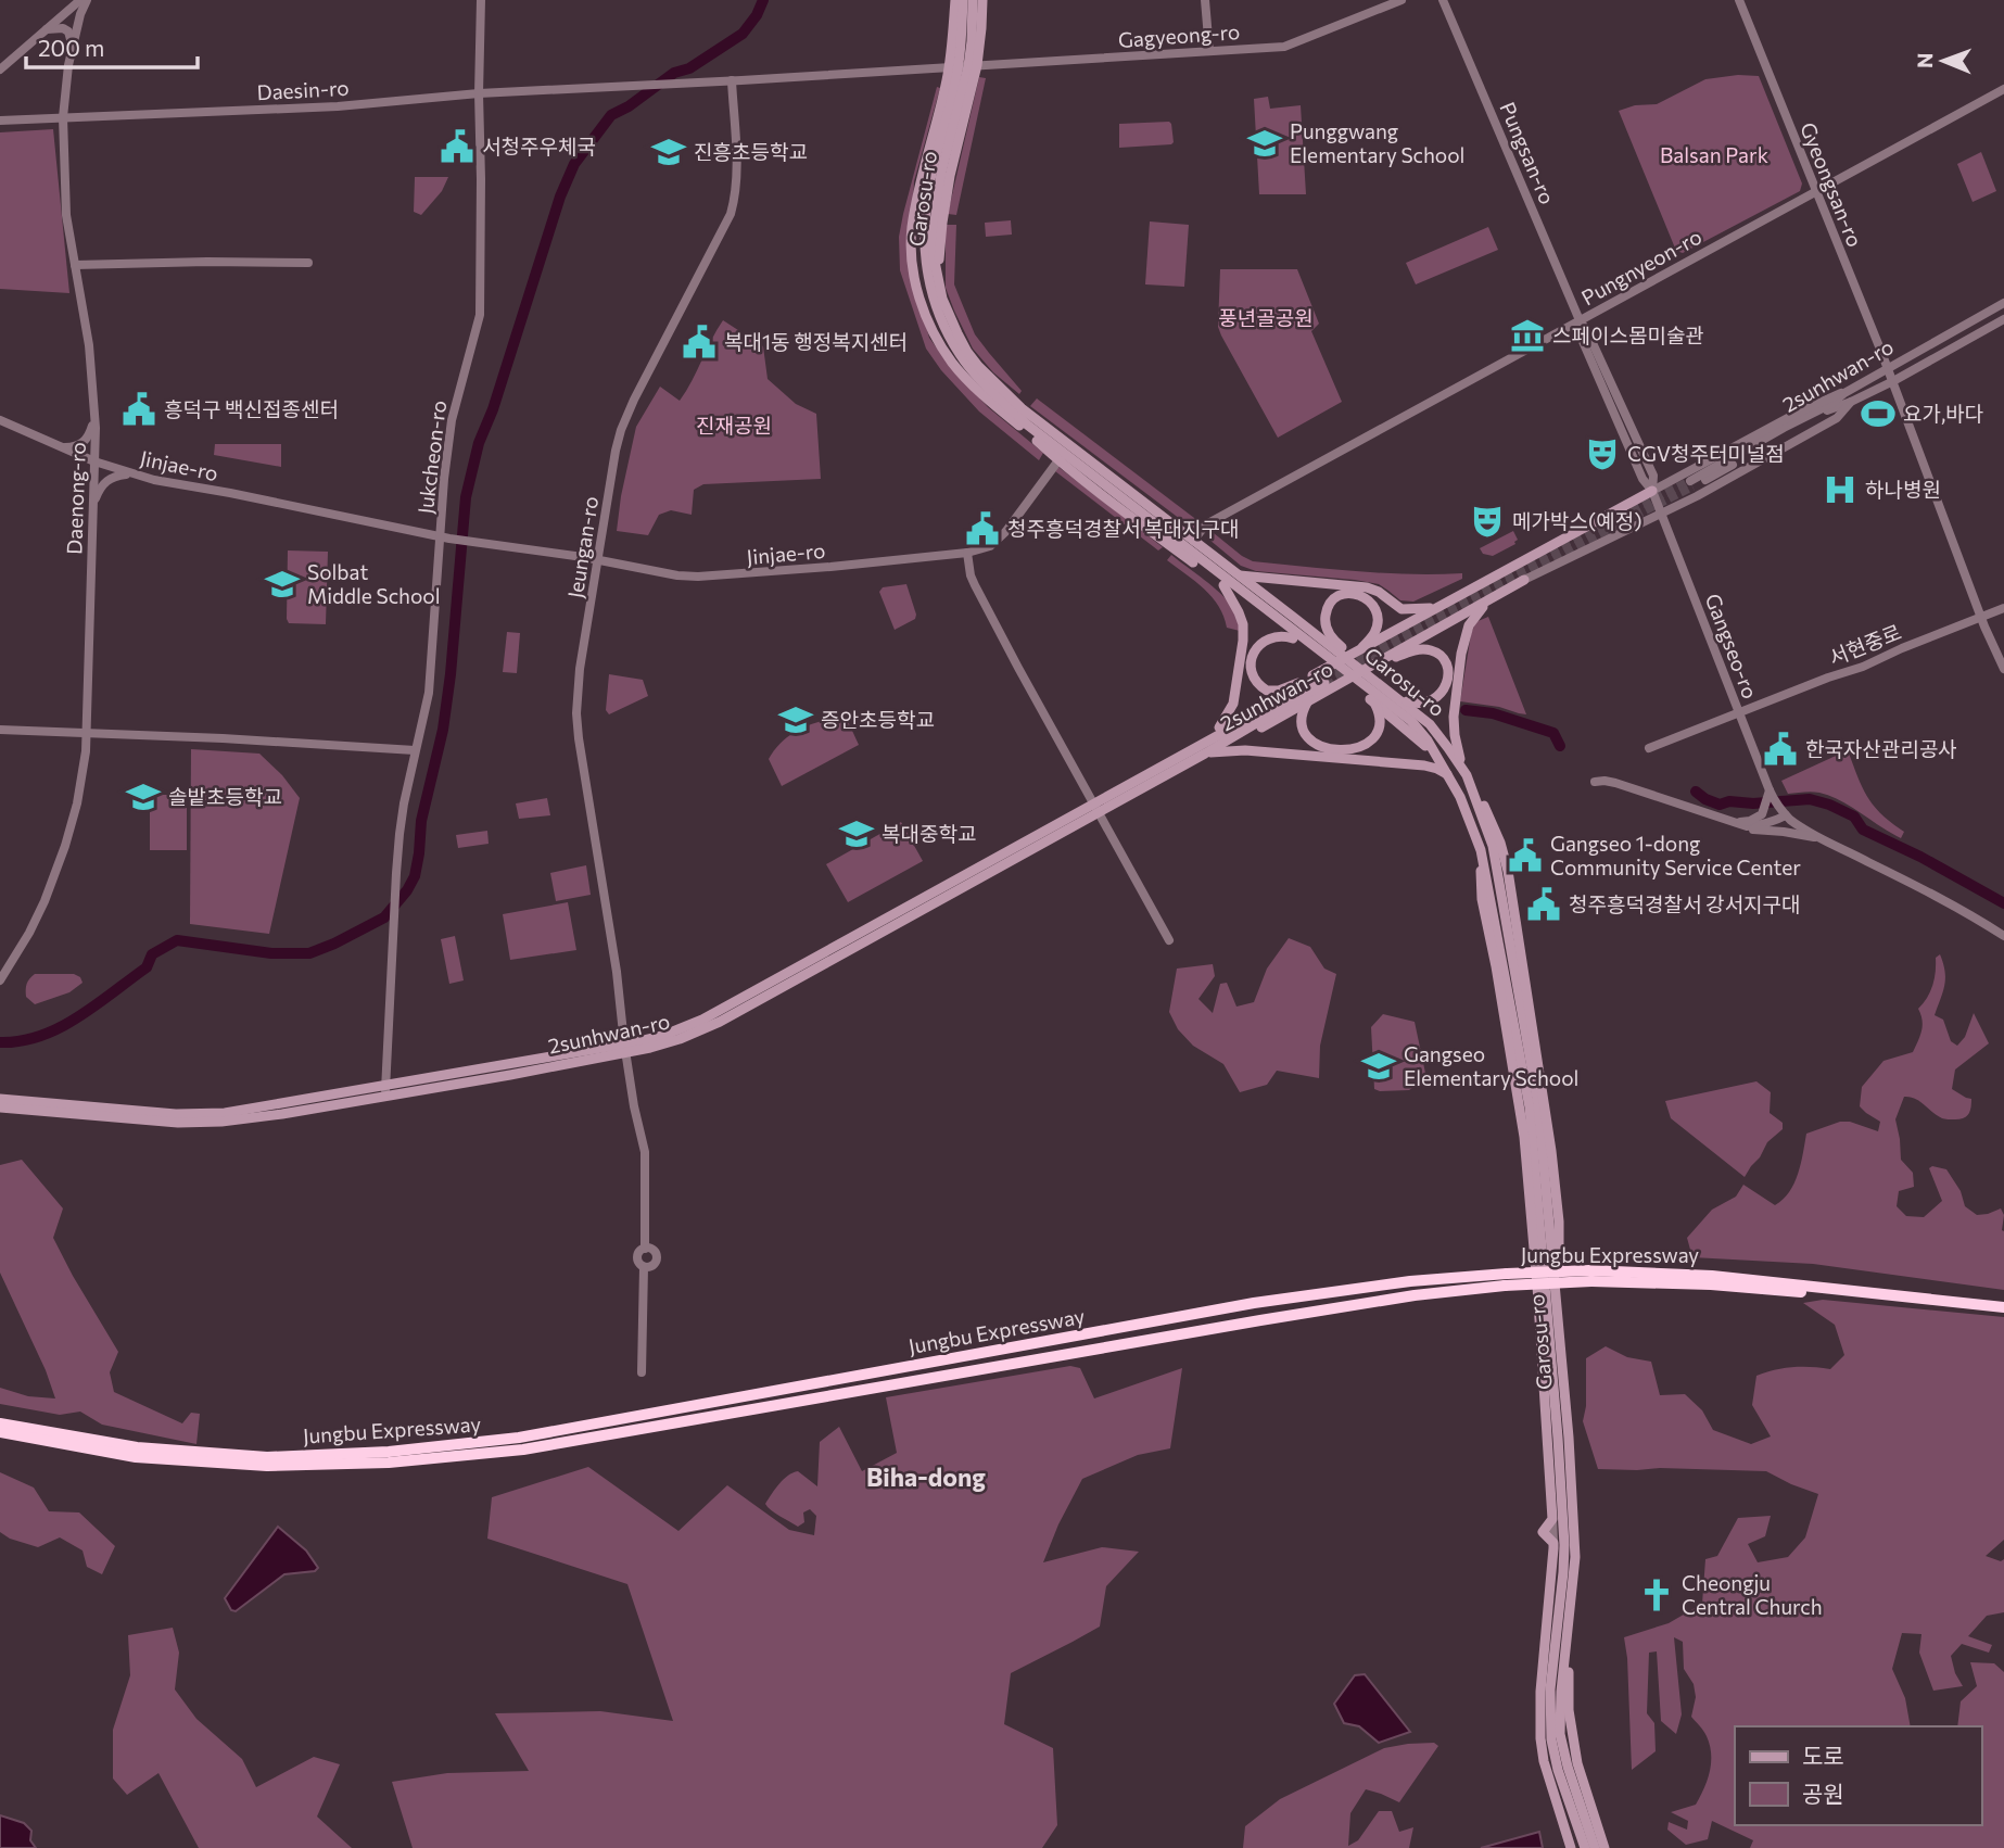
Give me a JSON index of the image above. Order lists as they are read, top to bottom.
{
  "streets": {
    "highway": ["Jungbu Expressway"],
    "main road": ["Garosu-ro", "2sunhwan-ro"],
    "street": [
      "Gagyeong-ro",
      "Daesin-ro",
      "Pungsan-ro",
      "Gyeongsan-ro",
      "Pungnyeon-ro",
      "Jukcheon-ro",
      "Jinjae-ro",
      "Daenong-ro",
      "Jeungan-ro",
      "서현중로",
      "Gangseo-ro"
    ]
  },
  "crossings": [
    ["Gagyeong-ro", "Garosu-ro"],
    ["Daesin-ro", "Jukcheon-ro"],
    ["Daesin-ro", "Daenong-ro"],
    ["Daesin-ro", "Jeungan-ro"],
    ["Pungsan-ro", "Pungnyeon-ro"],
    ["Pungsan-ro", "2sunhwan-ro"],
    ["Pungsan-ro", "Gangseo-ro"],
    ["Gyeongsan-ro", "Pungnyeon-ro"],
    ["Gyeongsan-ro", "2sunhwan-ro"],
    ["Gyeongsan-ro", "서현중로"],
    ["Garosu-ro", "Pungnyeon-ro"],
    ["Garosu-ro", "2sunhwan-ro"],
    ["Garosu-ro", "Jinjae-ro"],
    ["2sunhwan-ro", "Jukcheon-ro"],
    ["2sunhwan-ro", "Jeungan-ro"],
    ["Jukcheon-ro", "Jinjae-ro"],
    ["Jinjae-ro", "Daenong-ro"],
    ["Jinjae-ro", "Jeungan-ro"],
    ["서현중로", "Gangseo-ro"]
  ],
  "districts": ["Biha-dong"],
  "parks": ["Balsan Park", "풍년골공원", "진재공원"],
  "places": {
    "school or university": [
      "Punggwang Elementary School",
      "진흥초등학교",
      "Solbat Middle School",
      "증안초등학교",
      "솔밭초등학교",
      "복대중학교",
      "Gangseo Elementary School"
    ],
    "public building": [
      "서청주우체국",
      "복대1동 행정복지센터",
      "흥덕구 백신접종센터",
      "청주흥덕경찰서 복대지구대",
      "한국자산관리공사",
      "Gangseo 1-dong Community Service Center",
      "청주흥덕경찰서 강서지구대"
    ],
    "museum": ["스페이스몸미술관"],
    "sports": ["요가,바다"],
    "theatre": ["CGV청주터미널점", "메가박스(예정)"],
    "hospital": ["하나병원"],
    "church": ["Cheongju Central Church"]
  },
  "legend": ["도로", "공원"],
  "scale_bar": "200 m",
  "north": "left"
}
